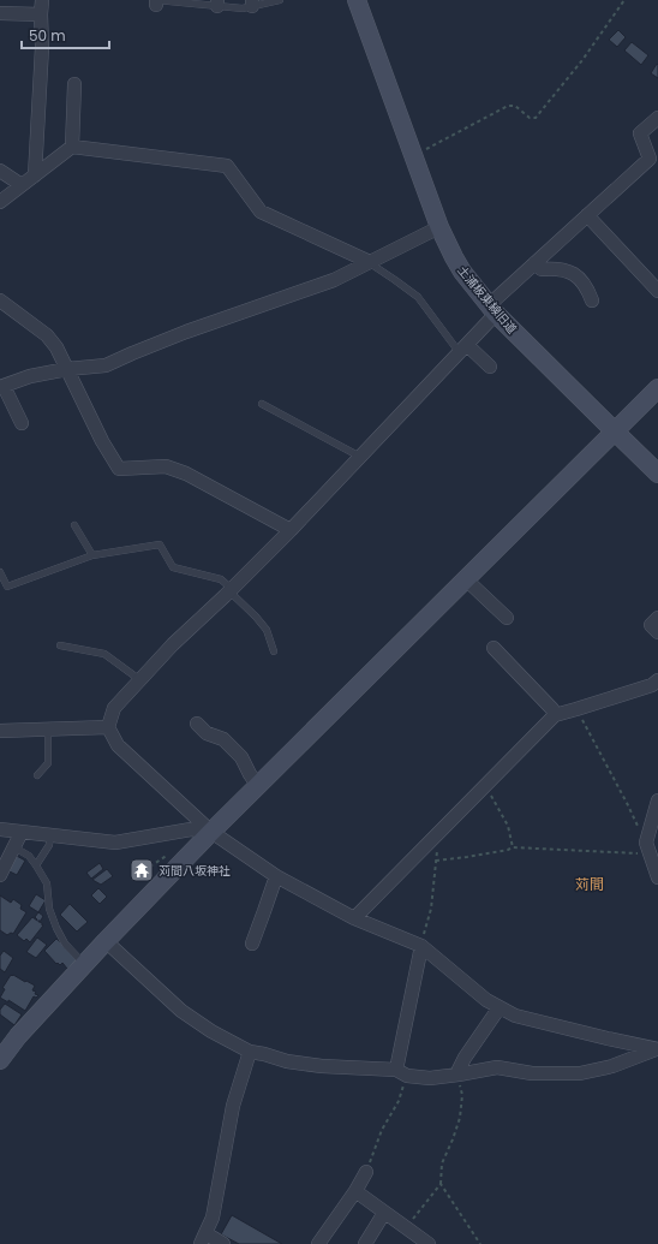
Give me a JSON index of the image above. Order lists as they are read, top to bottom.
{
  "streets": {
    "street": ["土浦板東線旧道"]
  },
  "districts": ["苅間"],
  "places": {
    "temple": ["苅間八坂神社"]
  },
  "scale_bar": "50 m"
}
